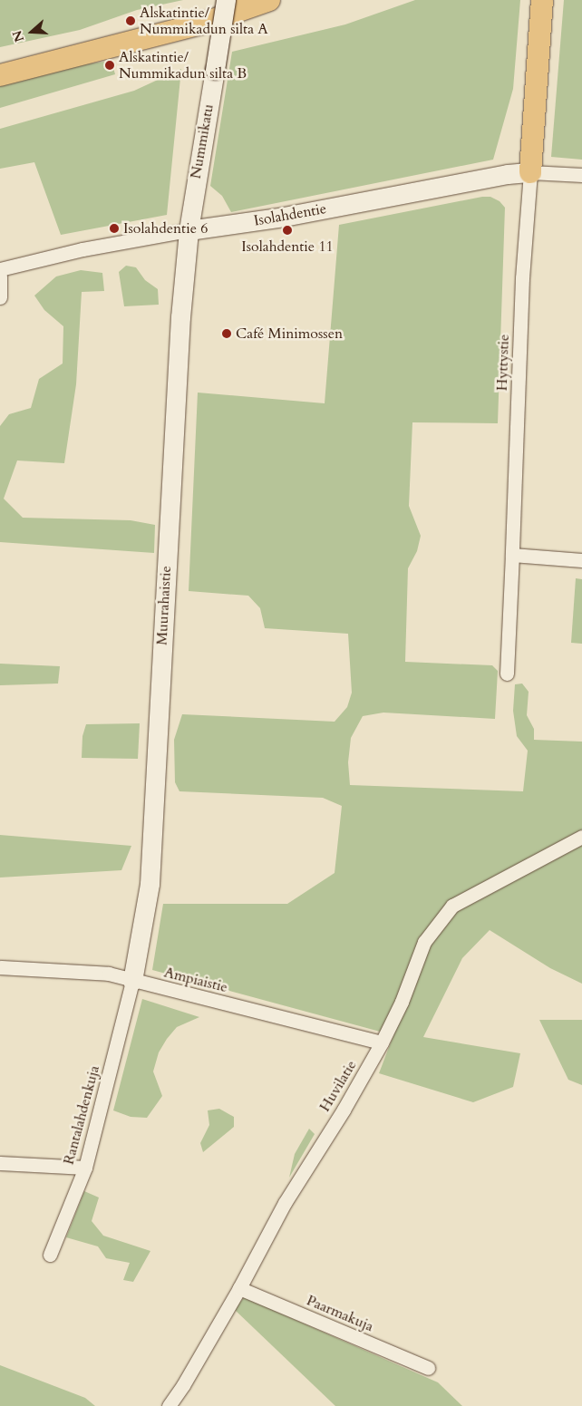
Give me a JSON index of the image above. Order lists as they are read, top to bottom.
{
  "streets": {
    "street": [
      "Nummikatu",
      "Isolahdentie",
      "Hyttystie",
      "Muurahaistie",
      "Ampiaistie",
      "Huvilatie",
      "Rantalahdenkuja",
      "Paarmakuja"
    ]
  },
  "crossings": [
    ["Nummikatu", "Isolahdentie"],
    ["Nummikatu", "Muurahaistie"],
    ["Isolahdentie", "Hyttystie"],
    ["Isolahdentie", "Muurahaistie"],
    ["Muurahaistie", "Ampiaistie"],
    ["Muurahaistie", "Rantalahdenkuja"],
    ["Ampiaistie", "Huvilatie"],
    ["Ampiaistie", "Rantalahdenkuja"],
    ["Huvilatie", "Paarmakuja"]
  ],
  "places": [
    "Alskatintie/ Nummikadun silta A",
    "Alskatintie/ Nummikadun silta B",
    "Isolahdentie 6",
    "Isolahdentie 11",
    "Café Minimossen"
  ],
  "north": "left"
}
